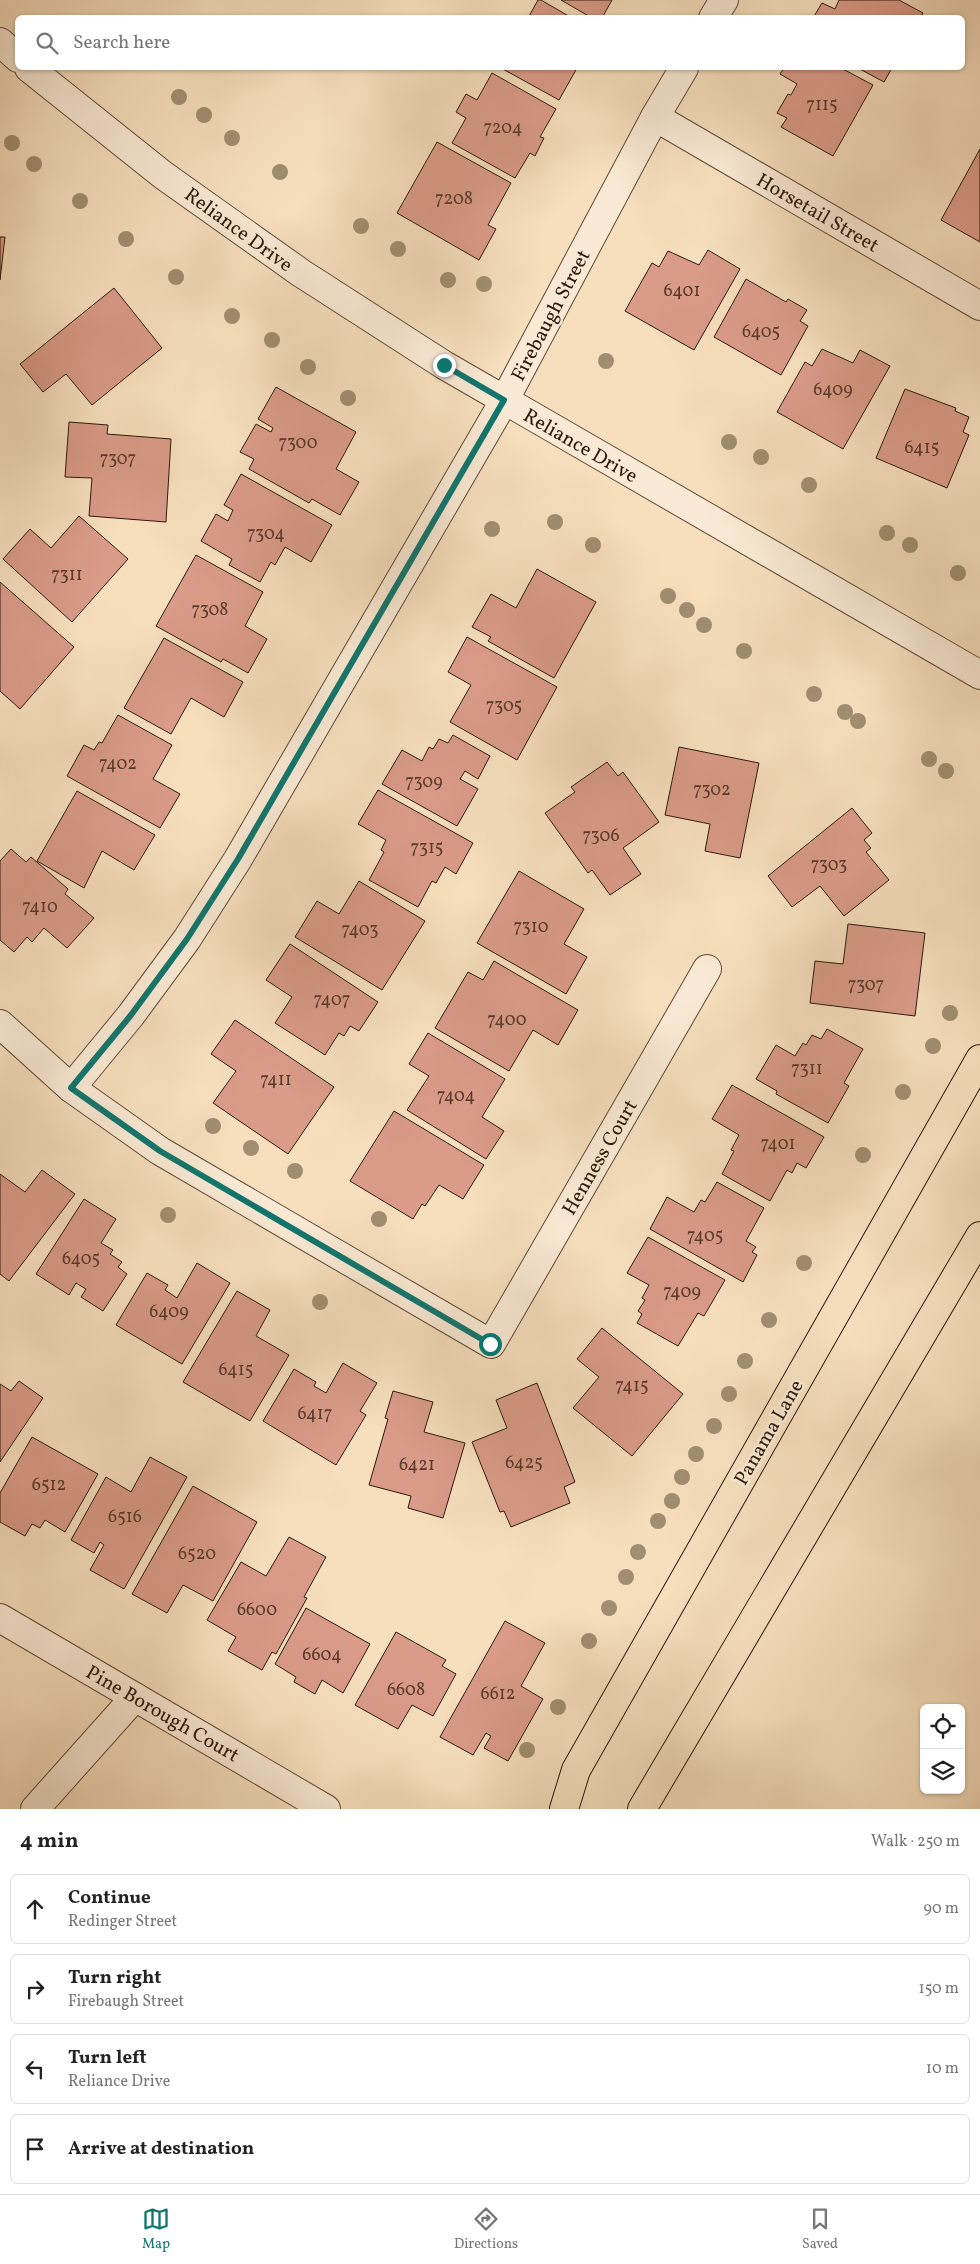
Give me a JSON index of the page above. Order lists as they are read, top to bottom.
{
  "streets": {
    "main road": ["Panama Lane"],
    "street": [
      "Horsetail Street",
      "Reliance Drive",
      "Firebaugh Street",
      "Henness Court",
      "Pine Borough Court"
    ]
  },
  "crossings": [
    ["Horsetail Street", "Firebaugh Street"],
    ["Reliance Drive", "Firebaugh Street"],
    ["Firebaugh Street", "Henness Court"]
  ],
  "house_numbers": [
    "7115",
    "7204",
    "7208",
    "6401",
    "6405",
    "6409",
    "7300",
    "6415",
    "7307",
    "7304",
    "7311",
    "7308",
    "7305",
    "7402",
    "7309",
    "7302",
    "7306",
    "7315",
    "7303",
    "7410",
    "7310",
    "7403",
    "7307",
    "7407",
    "7400",
    "7311",
    "7411",
    "7404",
    "7401",
    "7405",
    "6405",
    "7409",
    "6409",
    "6415",
    "7415",
    "6417",
    "6425",
    "6421",
    "6512",
    "6516",
    "6520",
    "6600",
    "6604",
    "6608",
    "6612"
  ],
  "page": {
    "search": "Search here",
    "heading": ["4 min", "Walk · 250 m"],
    "list": [
      ["Continue", "Redinger Street", "90 m"],
      ["Turn right", "Firebaugh Street", "150 m"],
      ["Turn left", "Reliance Drive", "10 m"],
      "Arrive at destination"
    ],
    "nav": ["Map", "Directions", "Saved"]
  }
}
